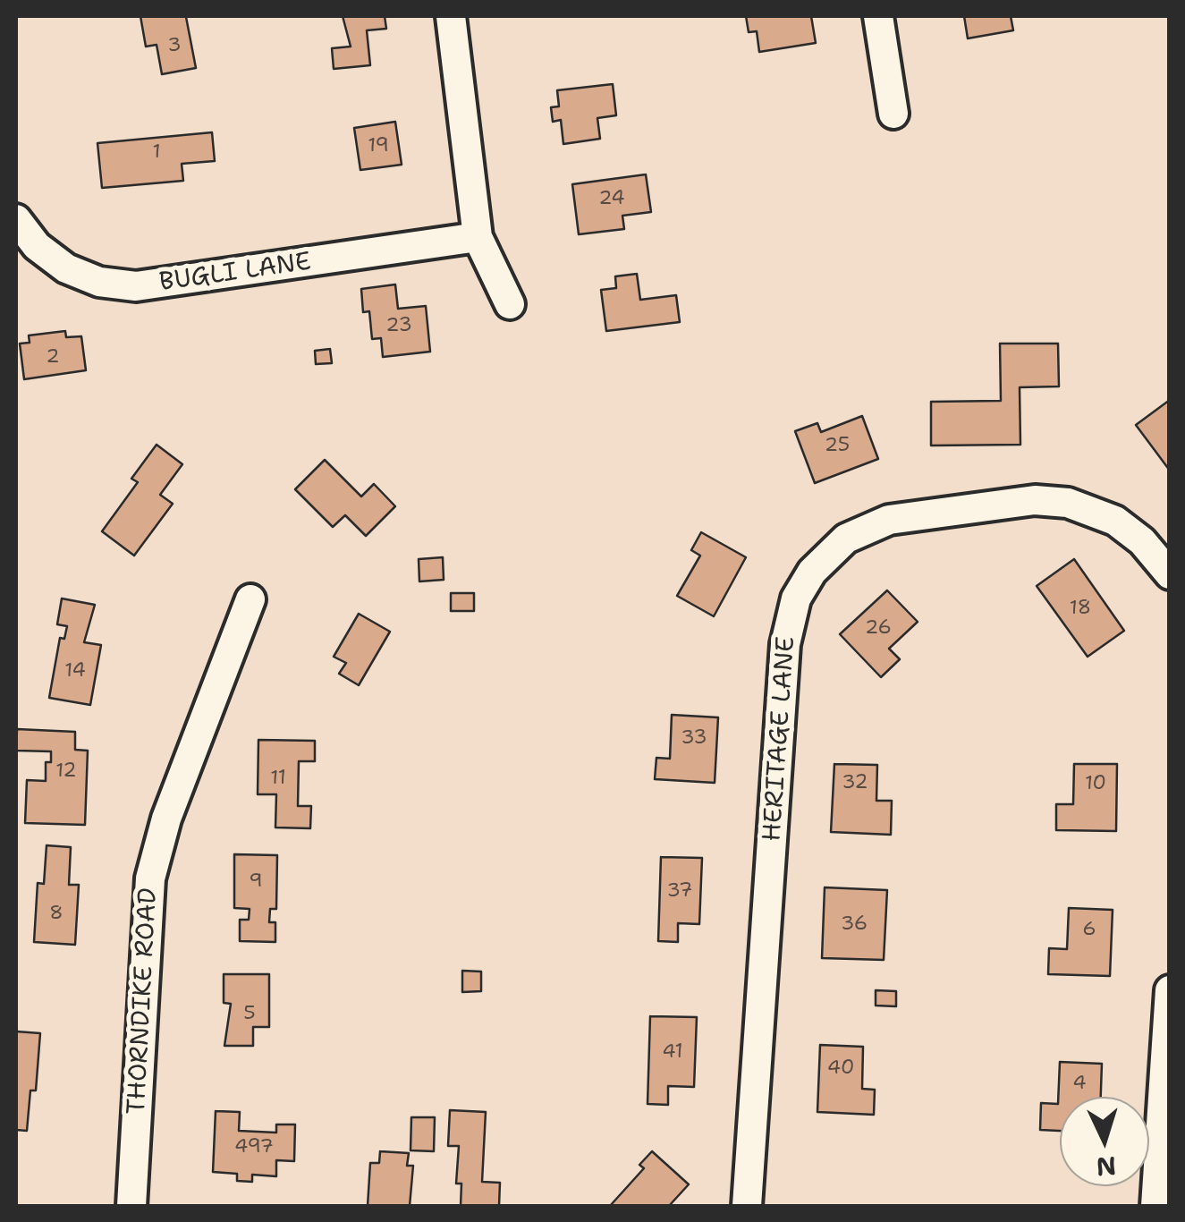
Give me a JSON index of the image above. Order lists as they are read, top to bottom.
{
  "streets": {
    "street": ["BUGLI LANE", "HERITAGE LANE", "THORNDIKE ROAD"]
  },
  "house_numbers": [
    "3",
    "19",
    "1",
    "24",
    "23",
    "2",
    "25",
    "18",
    "26",
    "14",
    "33",
    "12",
    "11",
    "32",
    "10",
    "9",
    "37",
    "8",
    "36",
    "6",
    "5",
    "41",
    "40",
    "4",
    "497"
  ],
  "north": "bottom"
}
